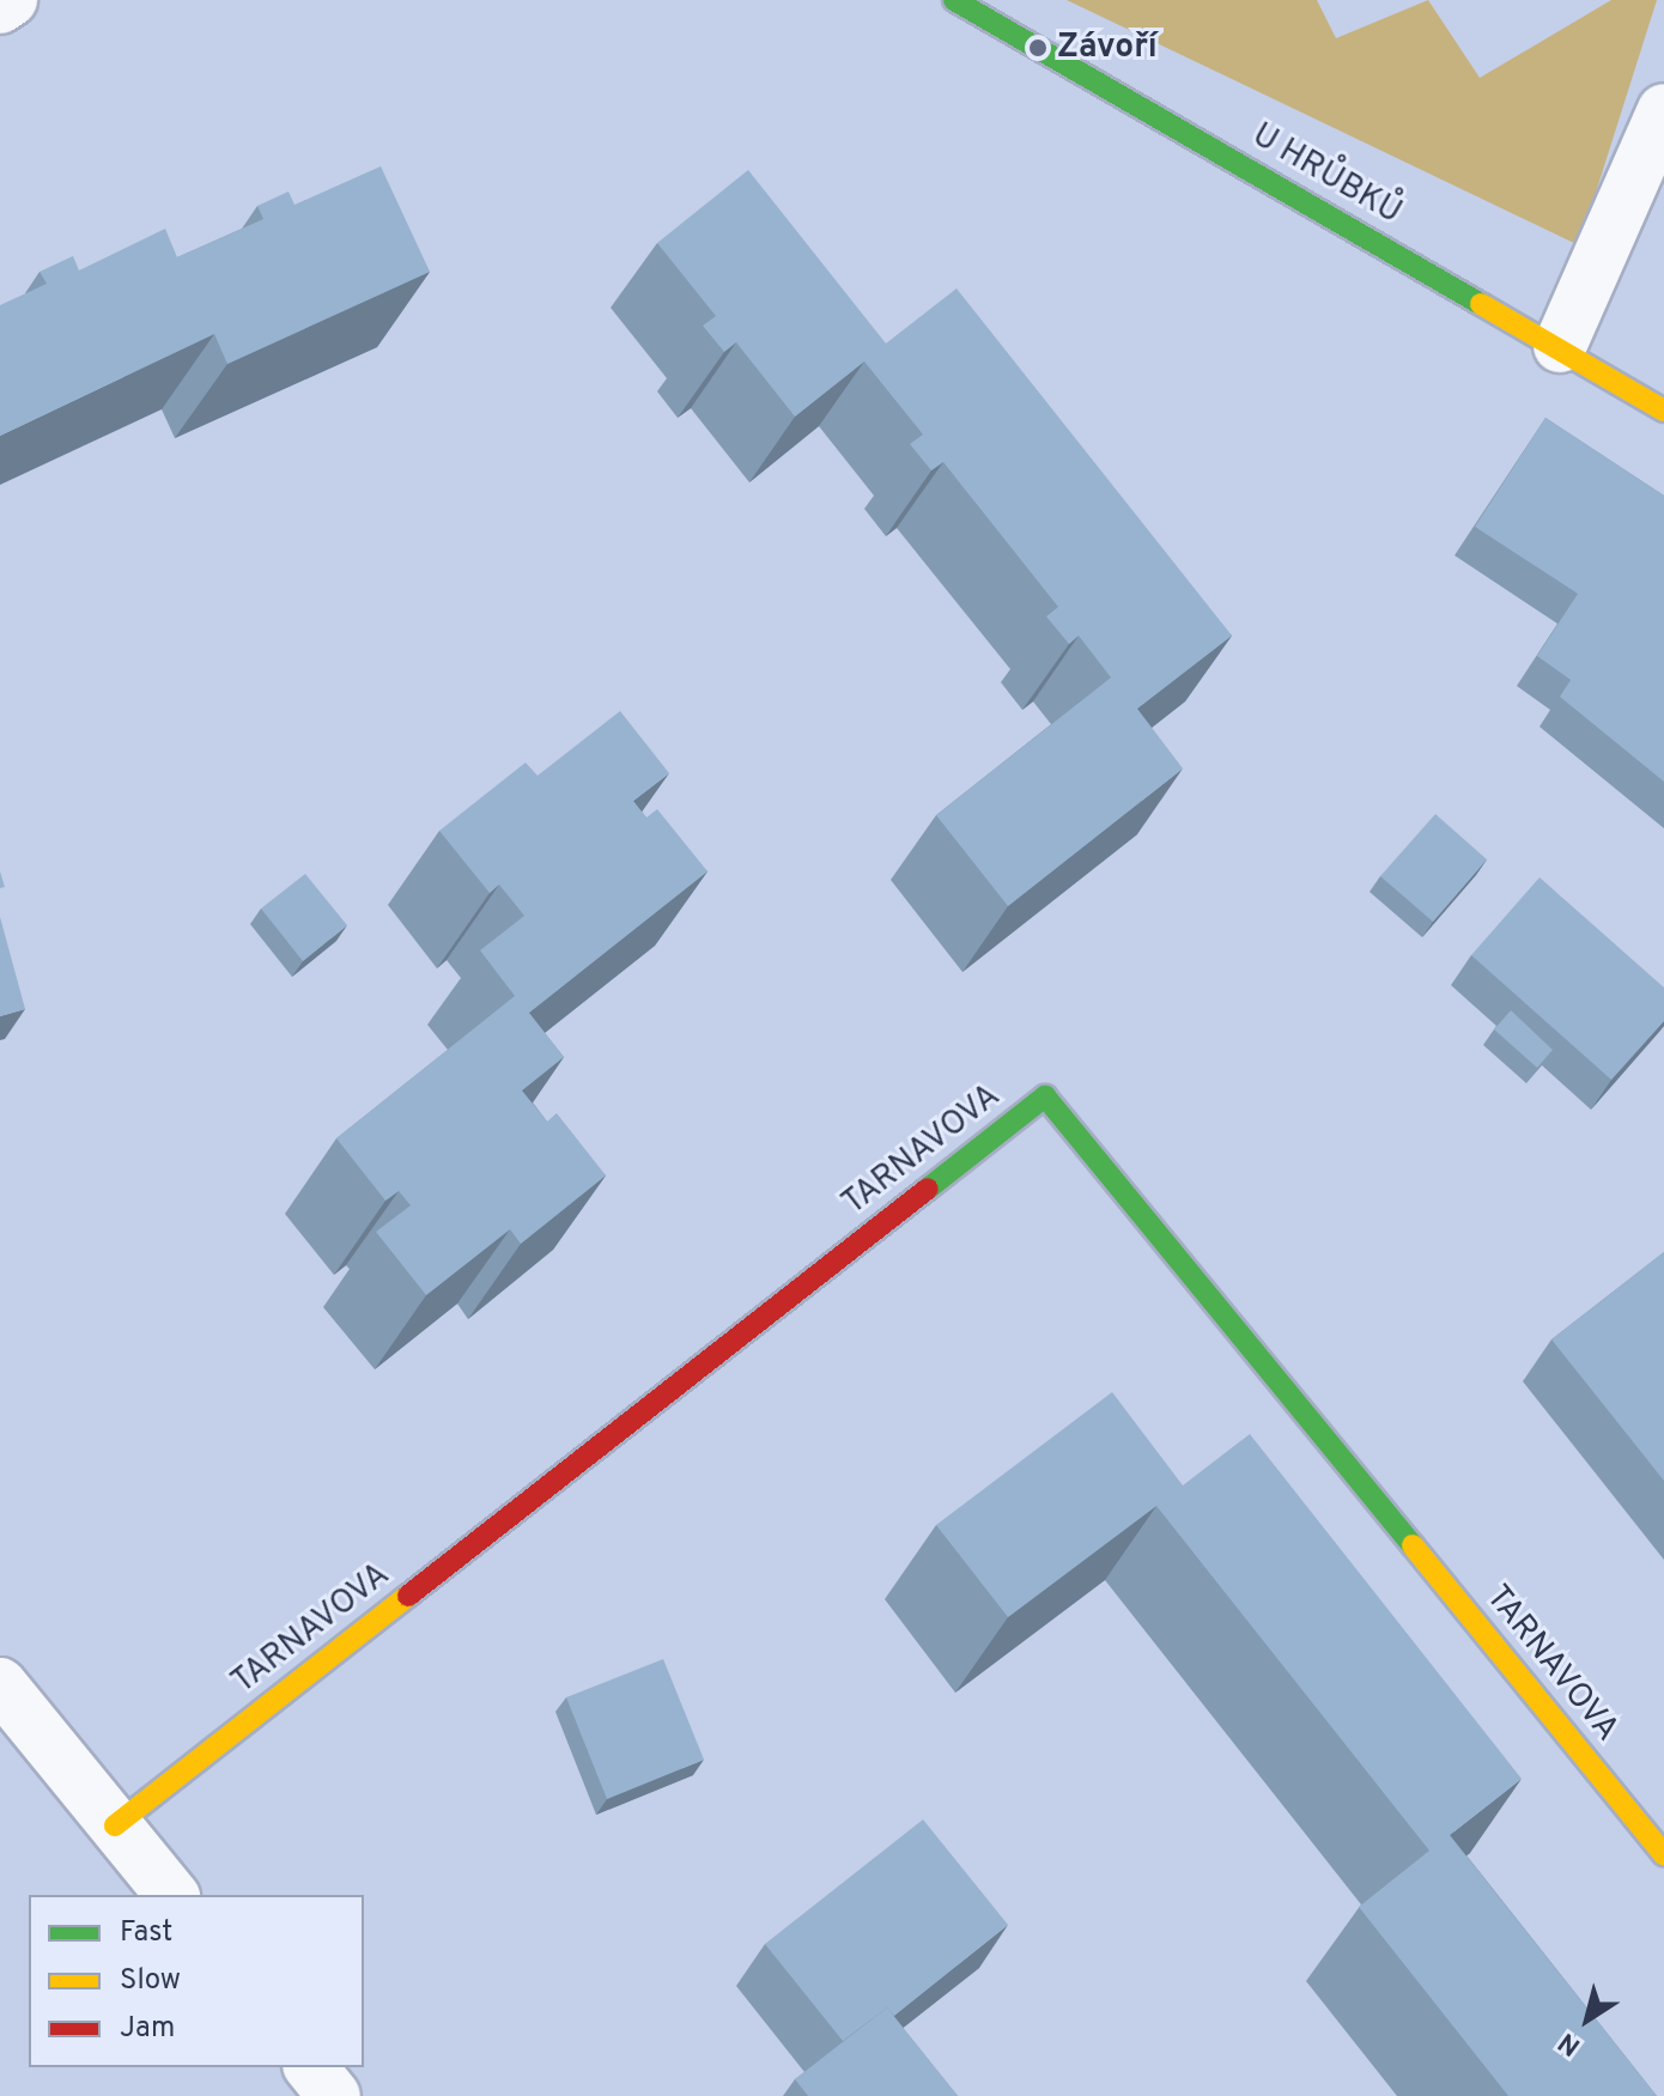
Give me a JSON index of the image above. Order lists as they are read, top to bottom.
{
  "streets": {
    "street": ["U HRŮBKŮ", "TARNAVOVA"]
  },
  "places": ["Závoří"],
  "legend": ["Fast", "Slow", "Jam"],
  "north": "bottom left"
}
